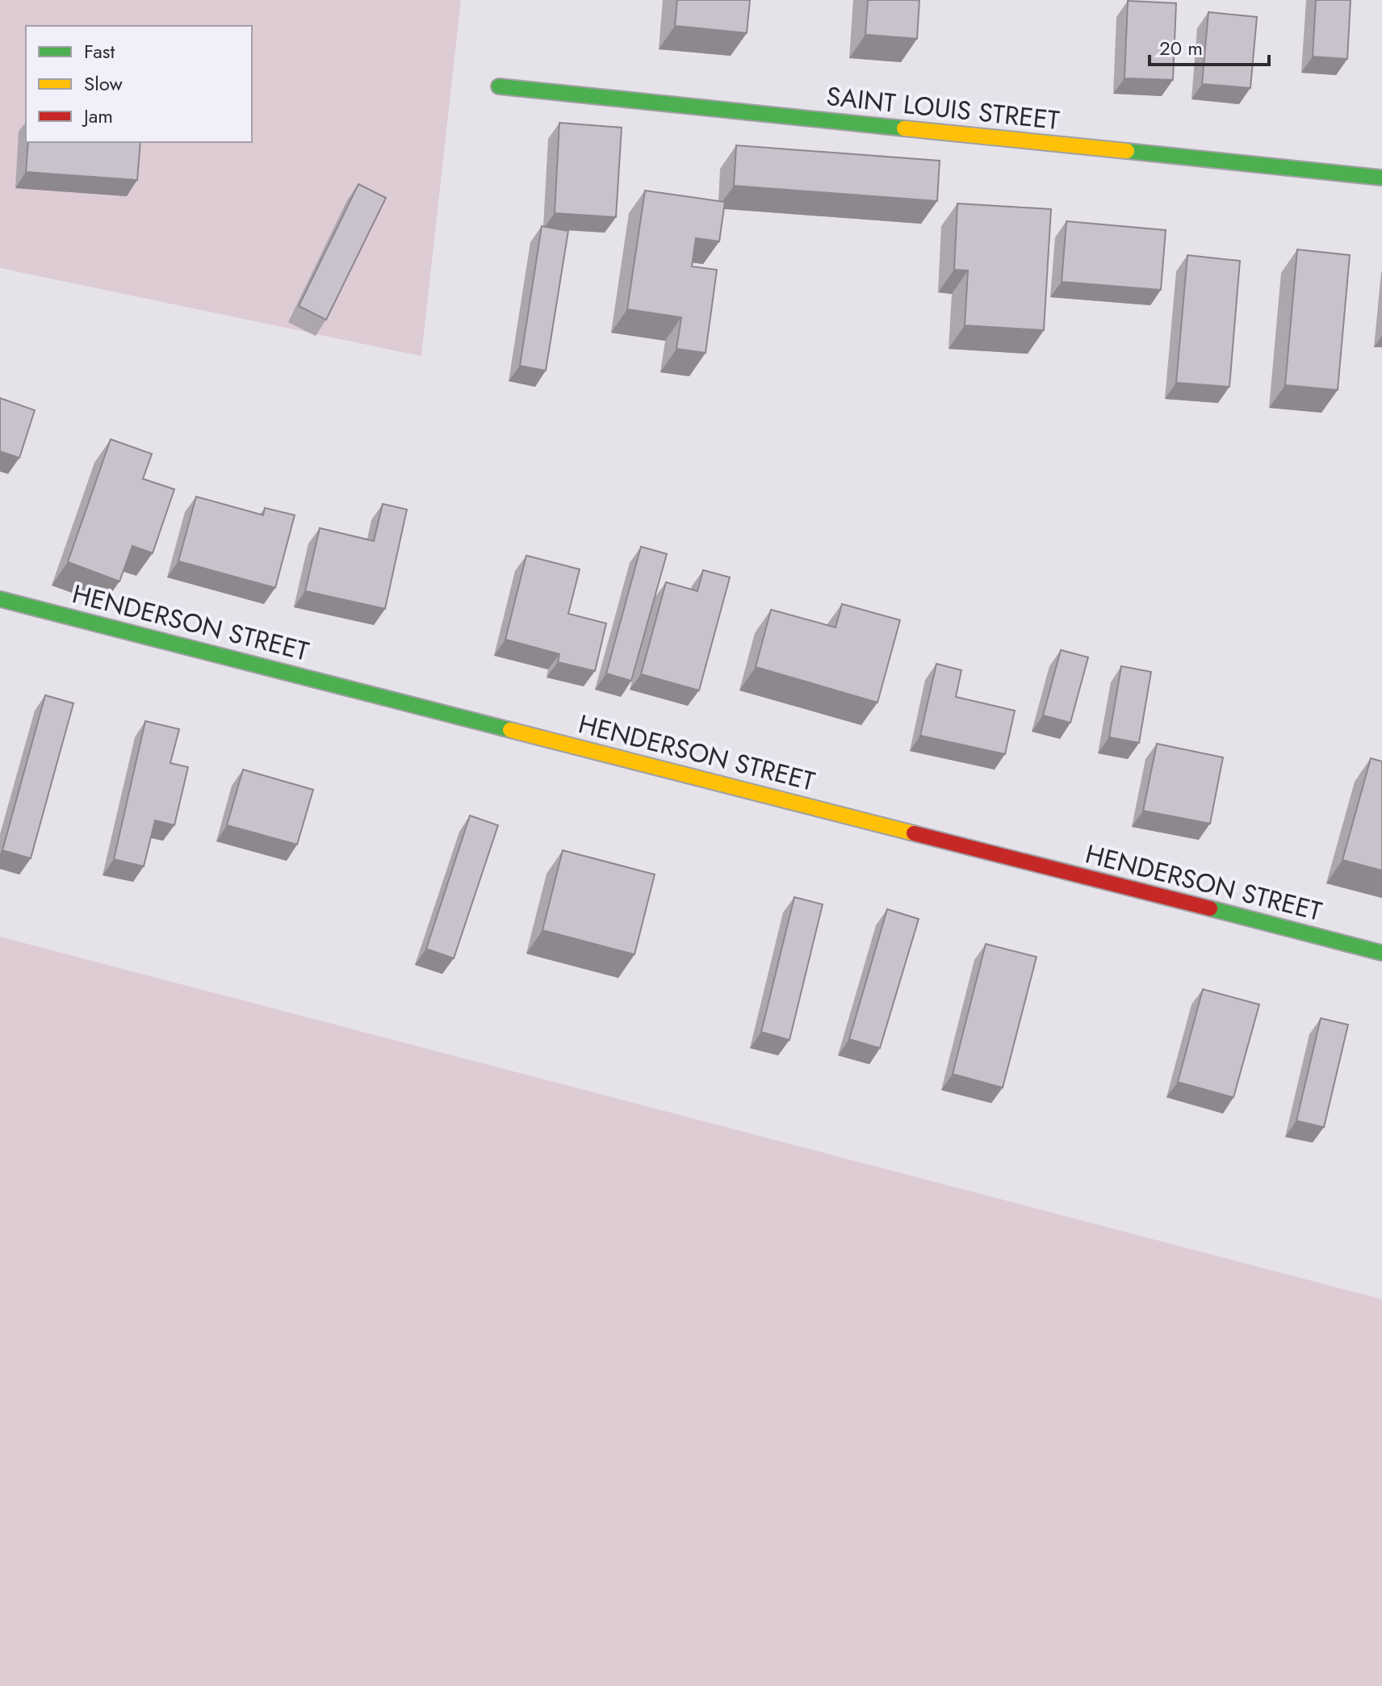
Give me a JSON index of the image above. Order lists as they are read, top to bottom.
{
  "streets": {
    "street": ["SAINT LOUIS STREET", "HENDERSON STREET"]
  },
  "legend": ["Fast", "Slow", "Jam"],
  "scale_bar": "20 m"
}
